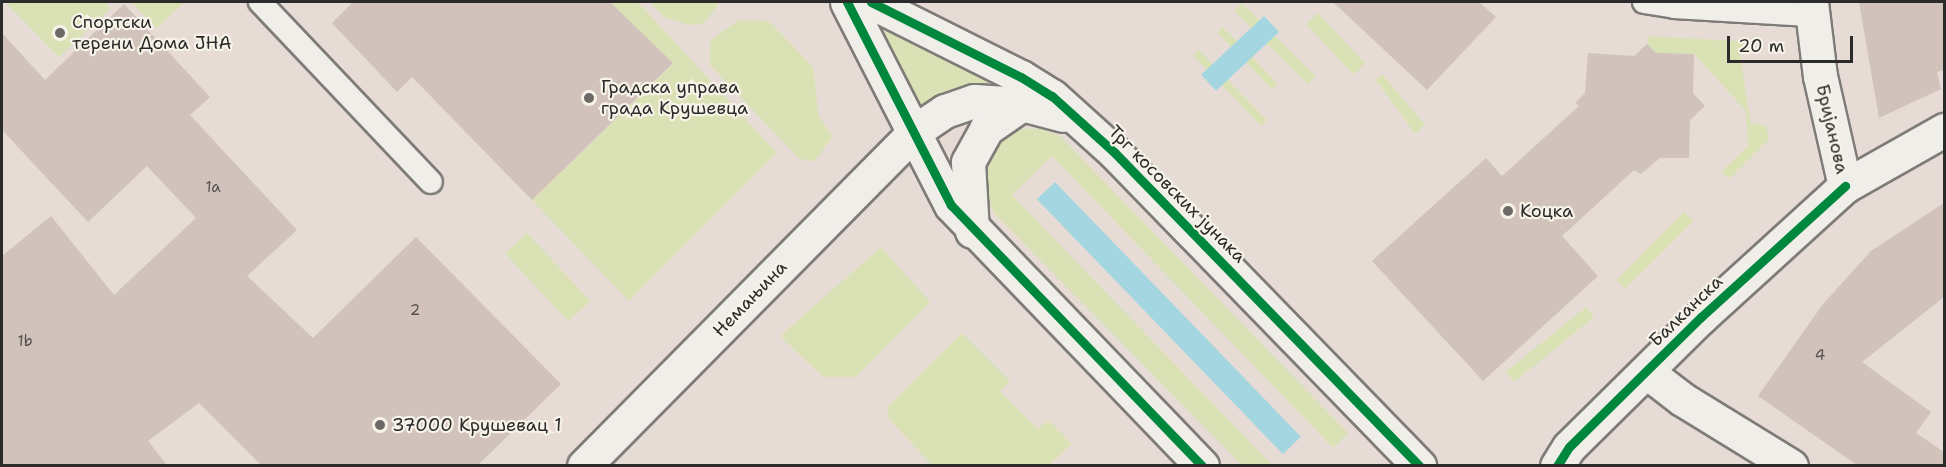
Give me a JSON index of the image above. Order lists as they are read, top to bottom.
{
  "streets": {
    "main road": [
      "Бријанова",
      "Трг косовских јунака",
      "Немањина",
      "Балканска"
    ]
  },
  "crossings": [
    ["Бријанова", "Балканска"],
    ["Трг косовских јунака", "Немањина"]
  ],
  "places": [
    "Спортски терени Дома ЈНА",
    "Градска управа града Крушевца",
    "Коцка",
    "37000 Крушевац 1"
  ],
  "house_numbers": [
    "1a",
    "2",
    "1b",
    "4"
  ],
  "scale_bar": "20 m"
}
